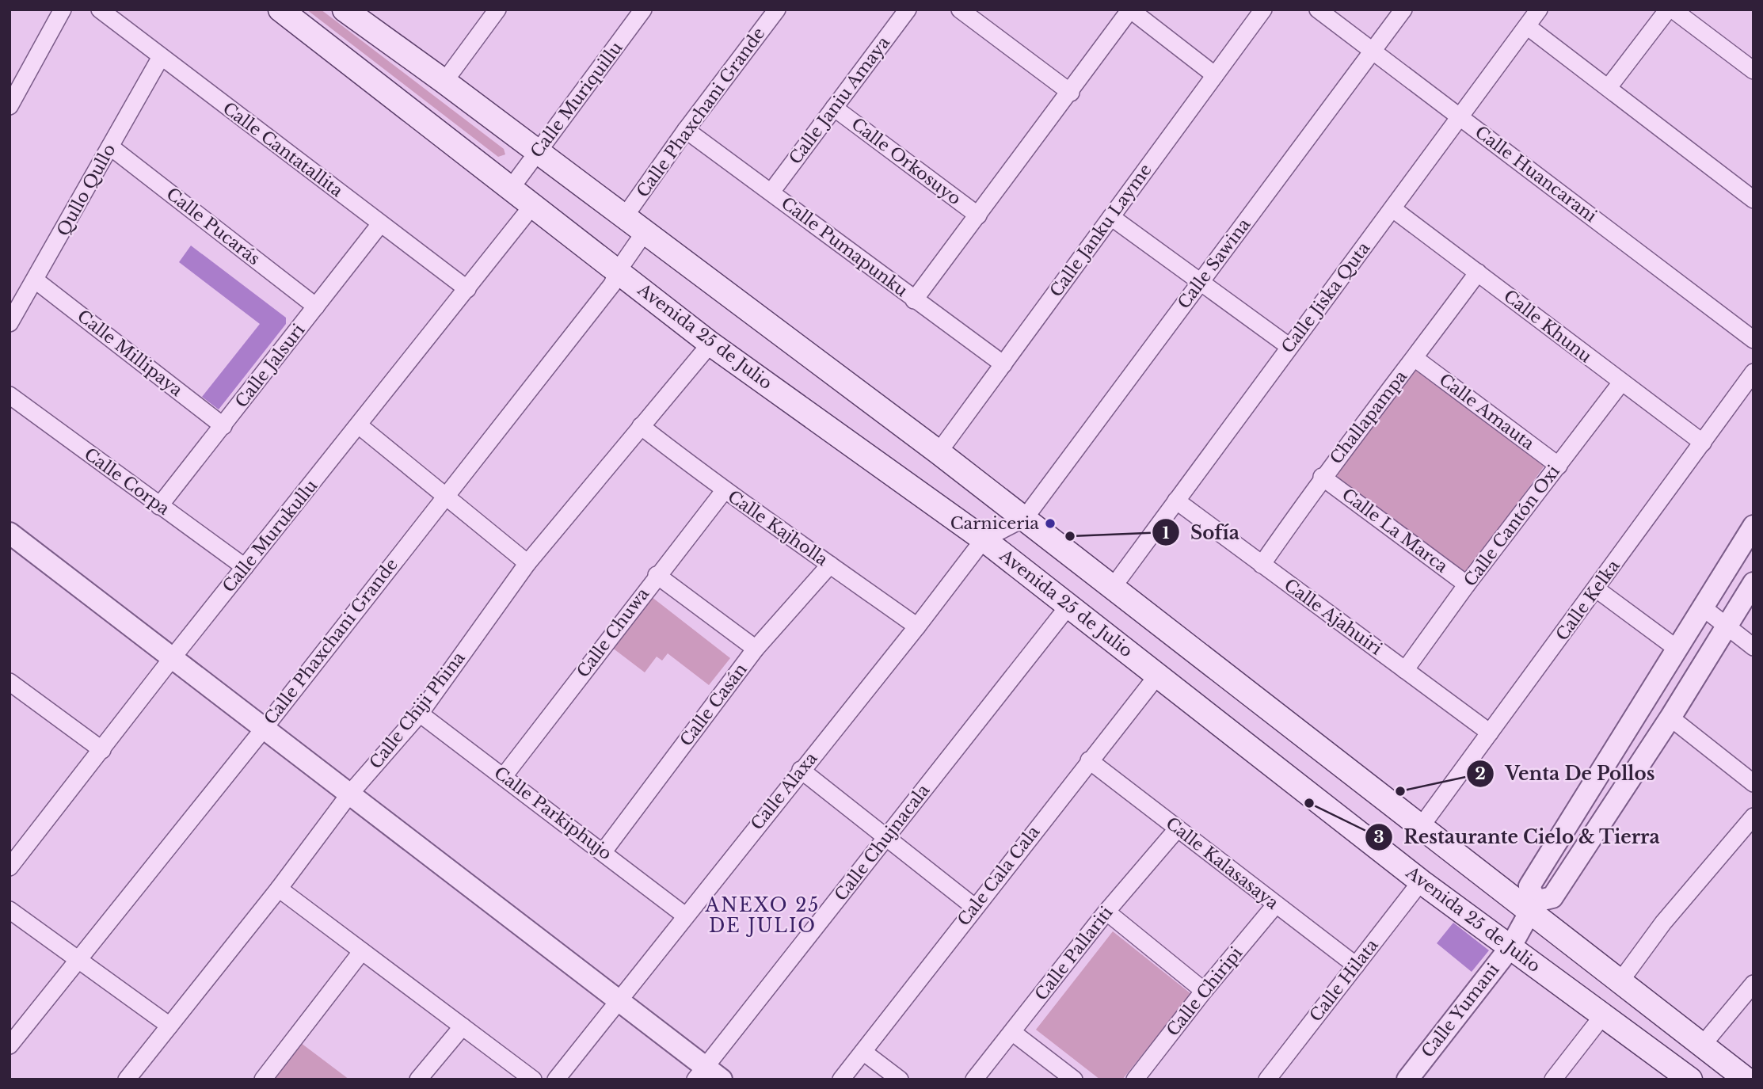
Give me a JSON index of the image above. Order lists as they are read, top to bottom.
{
  "streets": {
    "main road": ["Avenida 25 de Julio"],
    "street": [
      "Calle Muriquillu",
      "Calle Janiu Amaya",
      "Calle Phaxchani Grande",
      "Calle Cantatallita",
      "Calle Orkosuyo",
      "Calle Huancarani",
      "Qullo Qullo",
      "Calle Pucarás",
      "Calle Janku Layme",
      "Calle Pumapunku",
      "Calle Sawina",
      "Calle Jiska Quta",
      "Calle Khunu",
      "Calle Millipaya",
      "Calle Jalsuri",
      "Calle Amauta",
      "Challapampa",
      "Calle Corpa",
      "Calle Cantón Oxi",
      "Calle Kajholla",
      "Calle La Marca",
      "Calle Murukullu",
      "Calle Kelka",
      "Calle Ajahuiri",
      "Calle Chuwa",
      "Calle Casán",
      "Calle Chiji Phina",
      "Calle Alaxa",
      "Calle Parkiphujo",
      "Calle Chujnacala",
      "Calle Kalasasaya",
      "Cale Cala Cala",
      "Calle Pallariti",
      "Calle Hilata",
      "Calle Chiripi",
      "Calle Yumani"
    ]
  },
  "crossings": [
    ["Calle Muriquillu", "Avenida 25 de Julio"],
    ["Calle Janiu Amaya", "Calle Orkosuyo"],
    ["Calle Janiu Amaya", "Calle Pumapunku"],
    ["Calle Phaxchani Grande", "Calle Pumapunku"],
    ["Calle Phaxchani Grande", "Avenida 25 de Julio"],
    ["Calle Cantatallita", "Qullo Qullo"],
    ["Calle Cantatallita", "Calle Jalsuri"],
    ["Calle Cantatallita", "Calle Murukullu"],
    ["Calle Huancarani", "Calle Sawina"],
    ["Calle Huancarani", "Calle Jiska Quta"],
    ["Qullo Qullo", "Calle Pucarás"],
    ["Qullo Qullo", "Calle Millipaya"],
    ["Calle Pucarás", "Calle Jalsuri"],
    ["Calle Janku Layme", "Calle Pumapunku"],
    ["Calle Sawina", "Calle Alaxa"],
    ["Calle Jiska Quta", "Calle Khunu"],
    ["Calle Jiska Quta", "Calle Ajahuiri"],
    ["Calle Khunu", "Challapampa"],
    ["Calle Khunu", "Calle Cantón Oxi"],
    ["Calle Khunu", "Calle Kelka"],
    ["Avenida 25 de Julio", "Calle Murukullu"],
    ["Avenida 25 de Julio", "Calle Chiji Phina"],
    ["Avenida 25 de Julio", "Calle Alaxa"],
    ["Avenida 25 de Julio", "Calle Chujnacala"],
    ["Avenida 25 de Julio", "Cale Cala Cala"],
    ["Avenida 25 de Julio", "Calle Hilata"],
    ["Avenida 25 de Julio", "Calle Yumani"],
    ["Calle Millipaya", "Calle Jalsuri"],
    ["Calle Jalsuri", "Calle Corpa"],
    ["Calle Amauta", "Challapampa"],
    ["Calle Amauta", "Calle Cantón Oxi"],
    ["Challapampa", "Calle La Marca"],
    ["Challapampa", "Calle Ajahuiri"],
    ["Calle Corpa", "Calle Murukullu"],
    ["Calle Cantón Oxi", "Calle La Marca"],
    ["Calle Cantón Oxi", "Calle Ajahuiri"],
    ["Calle Kajholla", "Calle Chuwa"],
    ["Calle Kajholla", "Calle Casán"],
    ["Calle Kajholla", "Calle Chiji Phina"],
    ["Calle Kajholla", "Calle Alaxa"],
    ["Calle Kelka", "Calle Ajahuiri"],
    ["Calle Chuwa", "Calle Parkiphujo"],
    ["Calle Casán", "Calle Parkiphujo"],
    ["Calle Chiji Phina", "Calle Parkiphujo"],
    ["Calle Alaxa", "Calle Parkiphujo"],
    ["Calle Kalasasaya", "Cale Cala Cala"],
    ["Calle Kalasasaya", "Calle Pallariti"],
    ["Calle Kalasasaya", "Calle Hilata"],
    ["Calle Kalasasaya", "Calle Chiripi"]
  ],
  "districts": ["ANEXO 25 DE JULIO"],
  "places": [
    "Carniceria",
    "Sofía",
    "Venta De Pollos",
    "Restaurante Cielo & Tierra"
  ]
}
